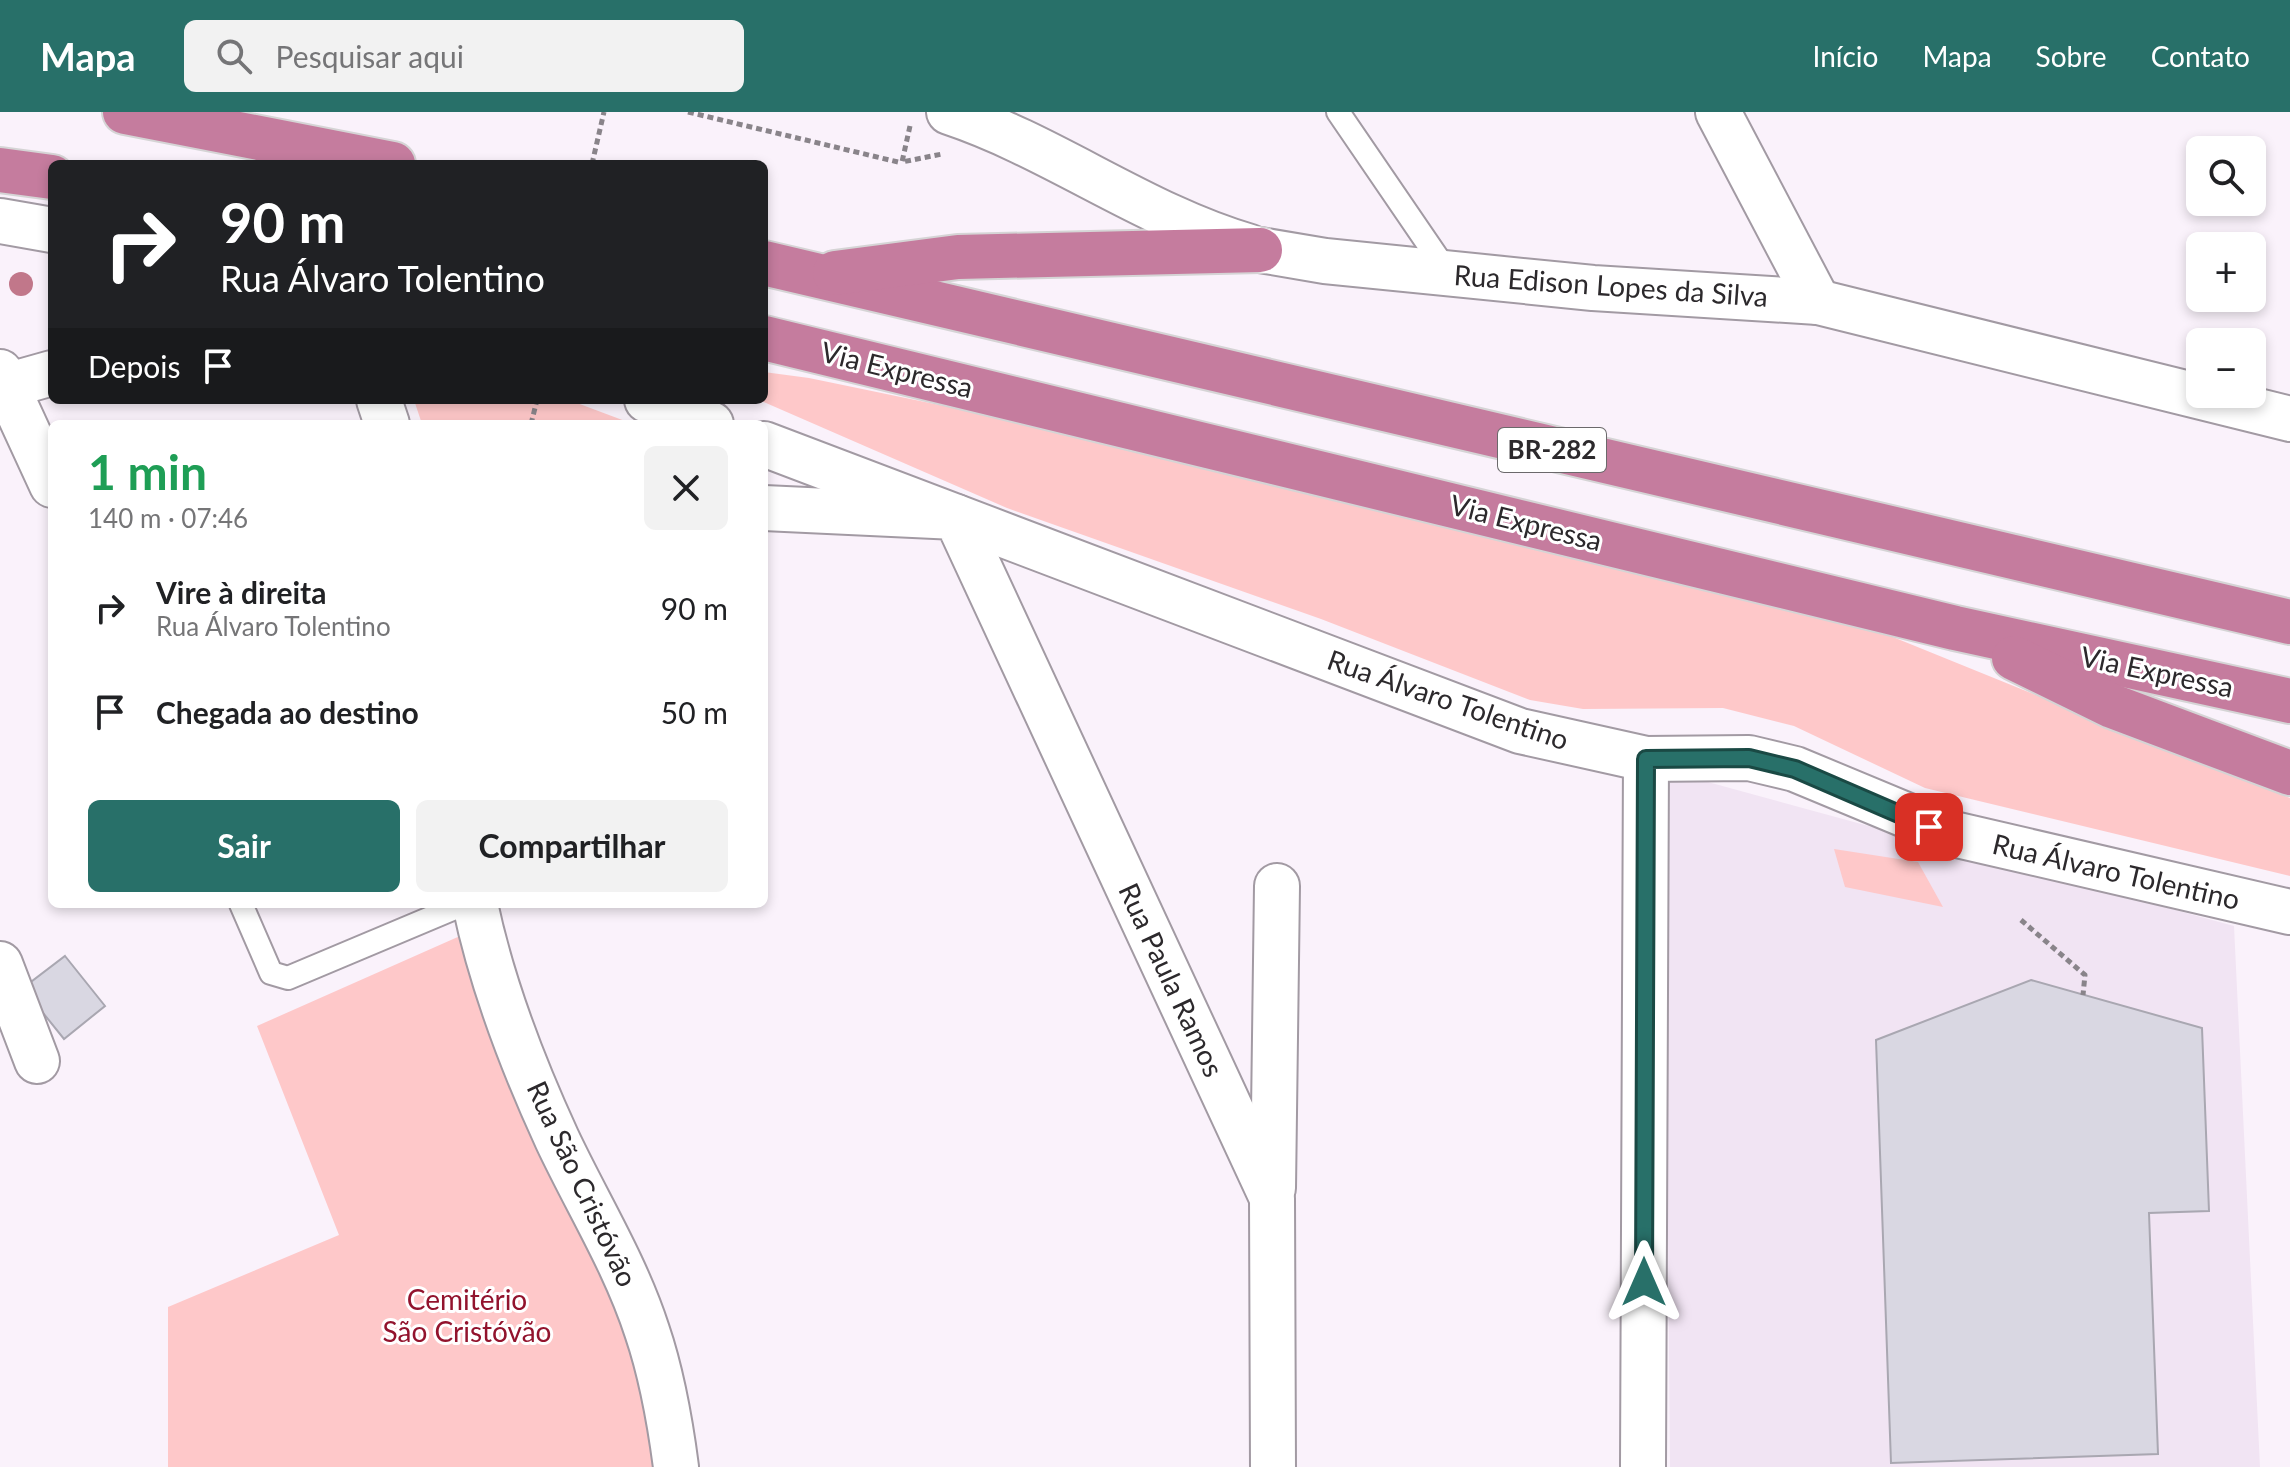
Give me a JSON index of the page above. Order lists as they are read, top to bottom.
{
  "streets": {
    "highway": ["Via Expressa", "BR-282"],
    "street": [
      "Rua Edison Lopes da Silva",
      "Rua Álvaro Tolentino",
      "Rua Paula Ramos",
      "Rua São Cristóvão"
    ]
  },
  "crossings": [
    ["Rua Álvaro Tolentino", "Rua Paula Ramos"]
  ],
  "parks": ["Cemitério São Cristóvão"],
  "page": {
    "header": "Mapa",
    "search": "Pesquisar aqui",
    "nav": [
      "Início",
      "Mapa",
      "Sobre",
      "Contato"
    ],
    "map_buttons": ["+", "−"],
    "turn": ["90 m", "Rua Álvaro Tolentino"],
    "then": "Depois",
    "heading": ["1 min", "140 m · 07:46"],
    "list": [
      {
        "name": "Vire à direita",
        "note": "Rua Álvaro Tolentino",
        "value": "90 m"
      },
      {
        "name": "Chegada ao destino",
        "value": "50 m"
      }
    ],
    "buttons": ["Sair", "Compartilhar"]
  }
}
